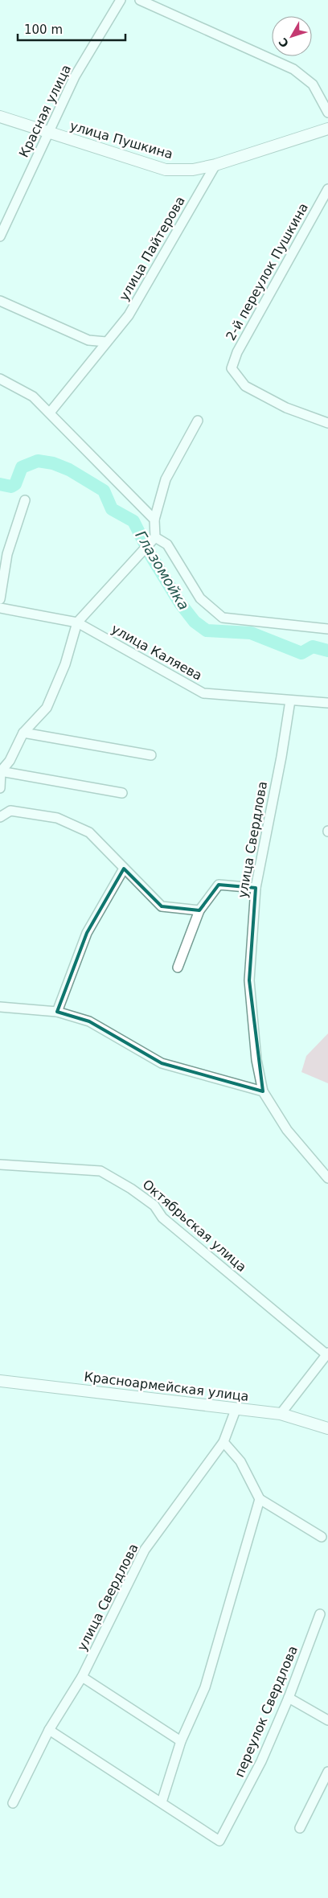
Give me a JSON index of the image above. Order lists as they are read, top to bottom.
{
  "streets": {
    "main road": ["улица Пушкина", "Красноармейская улица"],
    "street": [
      "Красная улица",
      "улица Пайтерова",
      "2-й переулок Пушкина",
      "улица Каляева",
      "улица Свердлова",
      "Октябрьская улица",
      "переулок Свердлова"
    ]
  },
  "crossings": [
    ["Красная улица", "улица Пушкина"],
    ["улица Пушкина", "улица Пайтерова"],
    ["улица Каляева", "улица Свердлова"],
    ["улица Свердлова", "Красноармейская улица"],
    ["улица Свердлова", "переулок Свердлова"]
  ],
  "water": ["Глазомойка"],
  "scale_bar": "100 m",
  "north": "bottom left"
}
